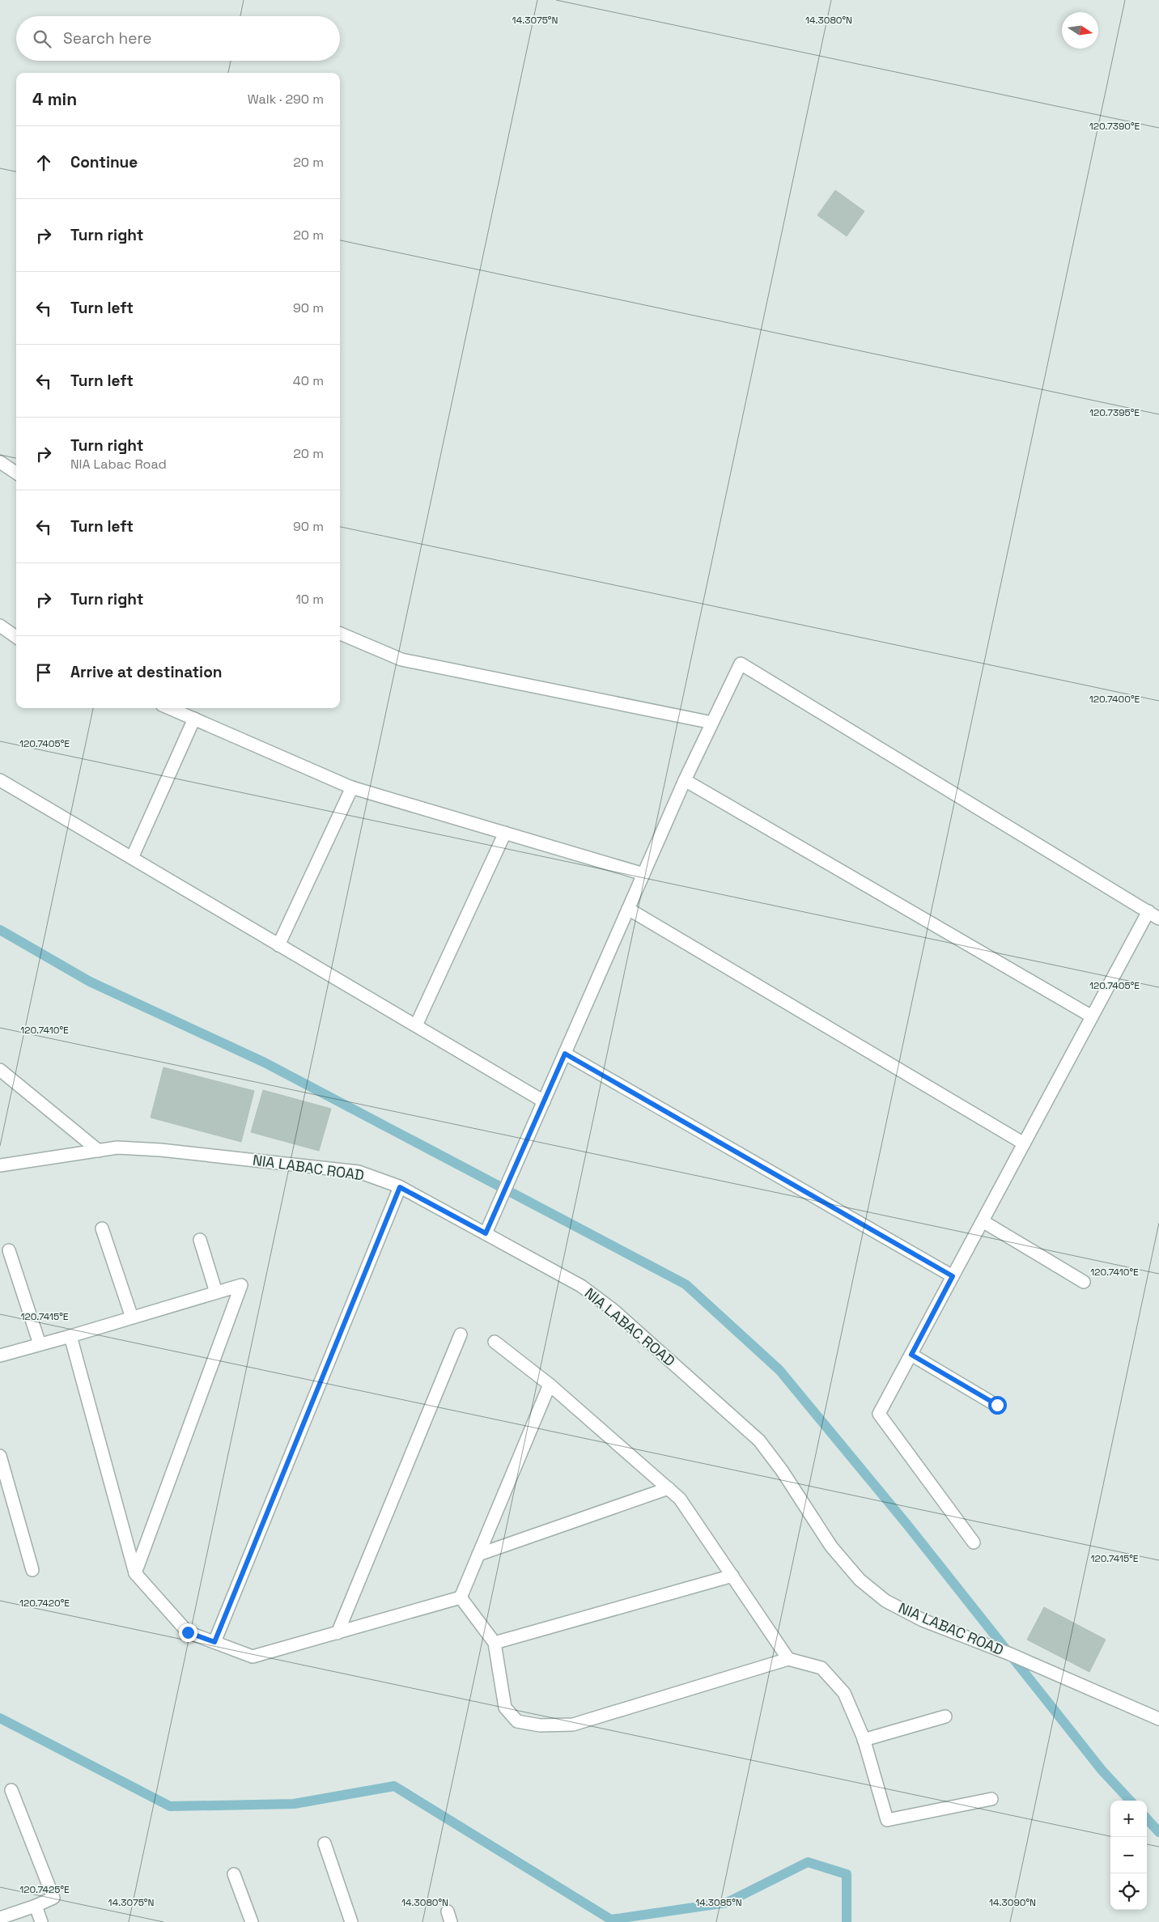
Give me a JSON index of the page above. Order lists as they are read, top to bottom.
{
  "streets": {
    "street": ["NIA LABAC ROAD"]
  },
  "north": "right",
  "page": {
    "search": "Search here",
    "heading": ["4 min", "Walk · 290 m"],
    "list": [
      ["Continue", "20 m"],
      ["Turn right", "20 m"],
      ["Turn left", "90 m"],
      ["Turn left", "40 m"],
      ["Turn right", "NIA Labac Road", "20 m"],
      ["Turn left", "90 m"],
      ["Turn right", "10 m"],
      "Arrive at destination"
    ],
    "map_buttons": ["+", "−"]
  },
  "coordinates": [
    "14.3075°N",
    "14.3080°N",
    "120.7390°E",
    "120.7395°E",
    "120.7400°E",
    "120.7405°E",
    "120.7410°E",
    "120.7415°E",
    "120.7420°E",
    "120.7425°E",
    "14.3085°N",
    "14.3090°N"
  ]
}
